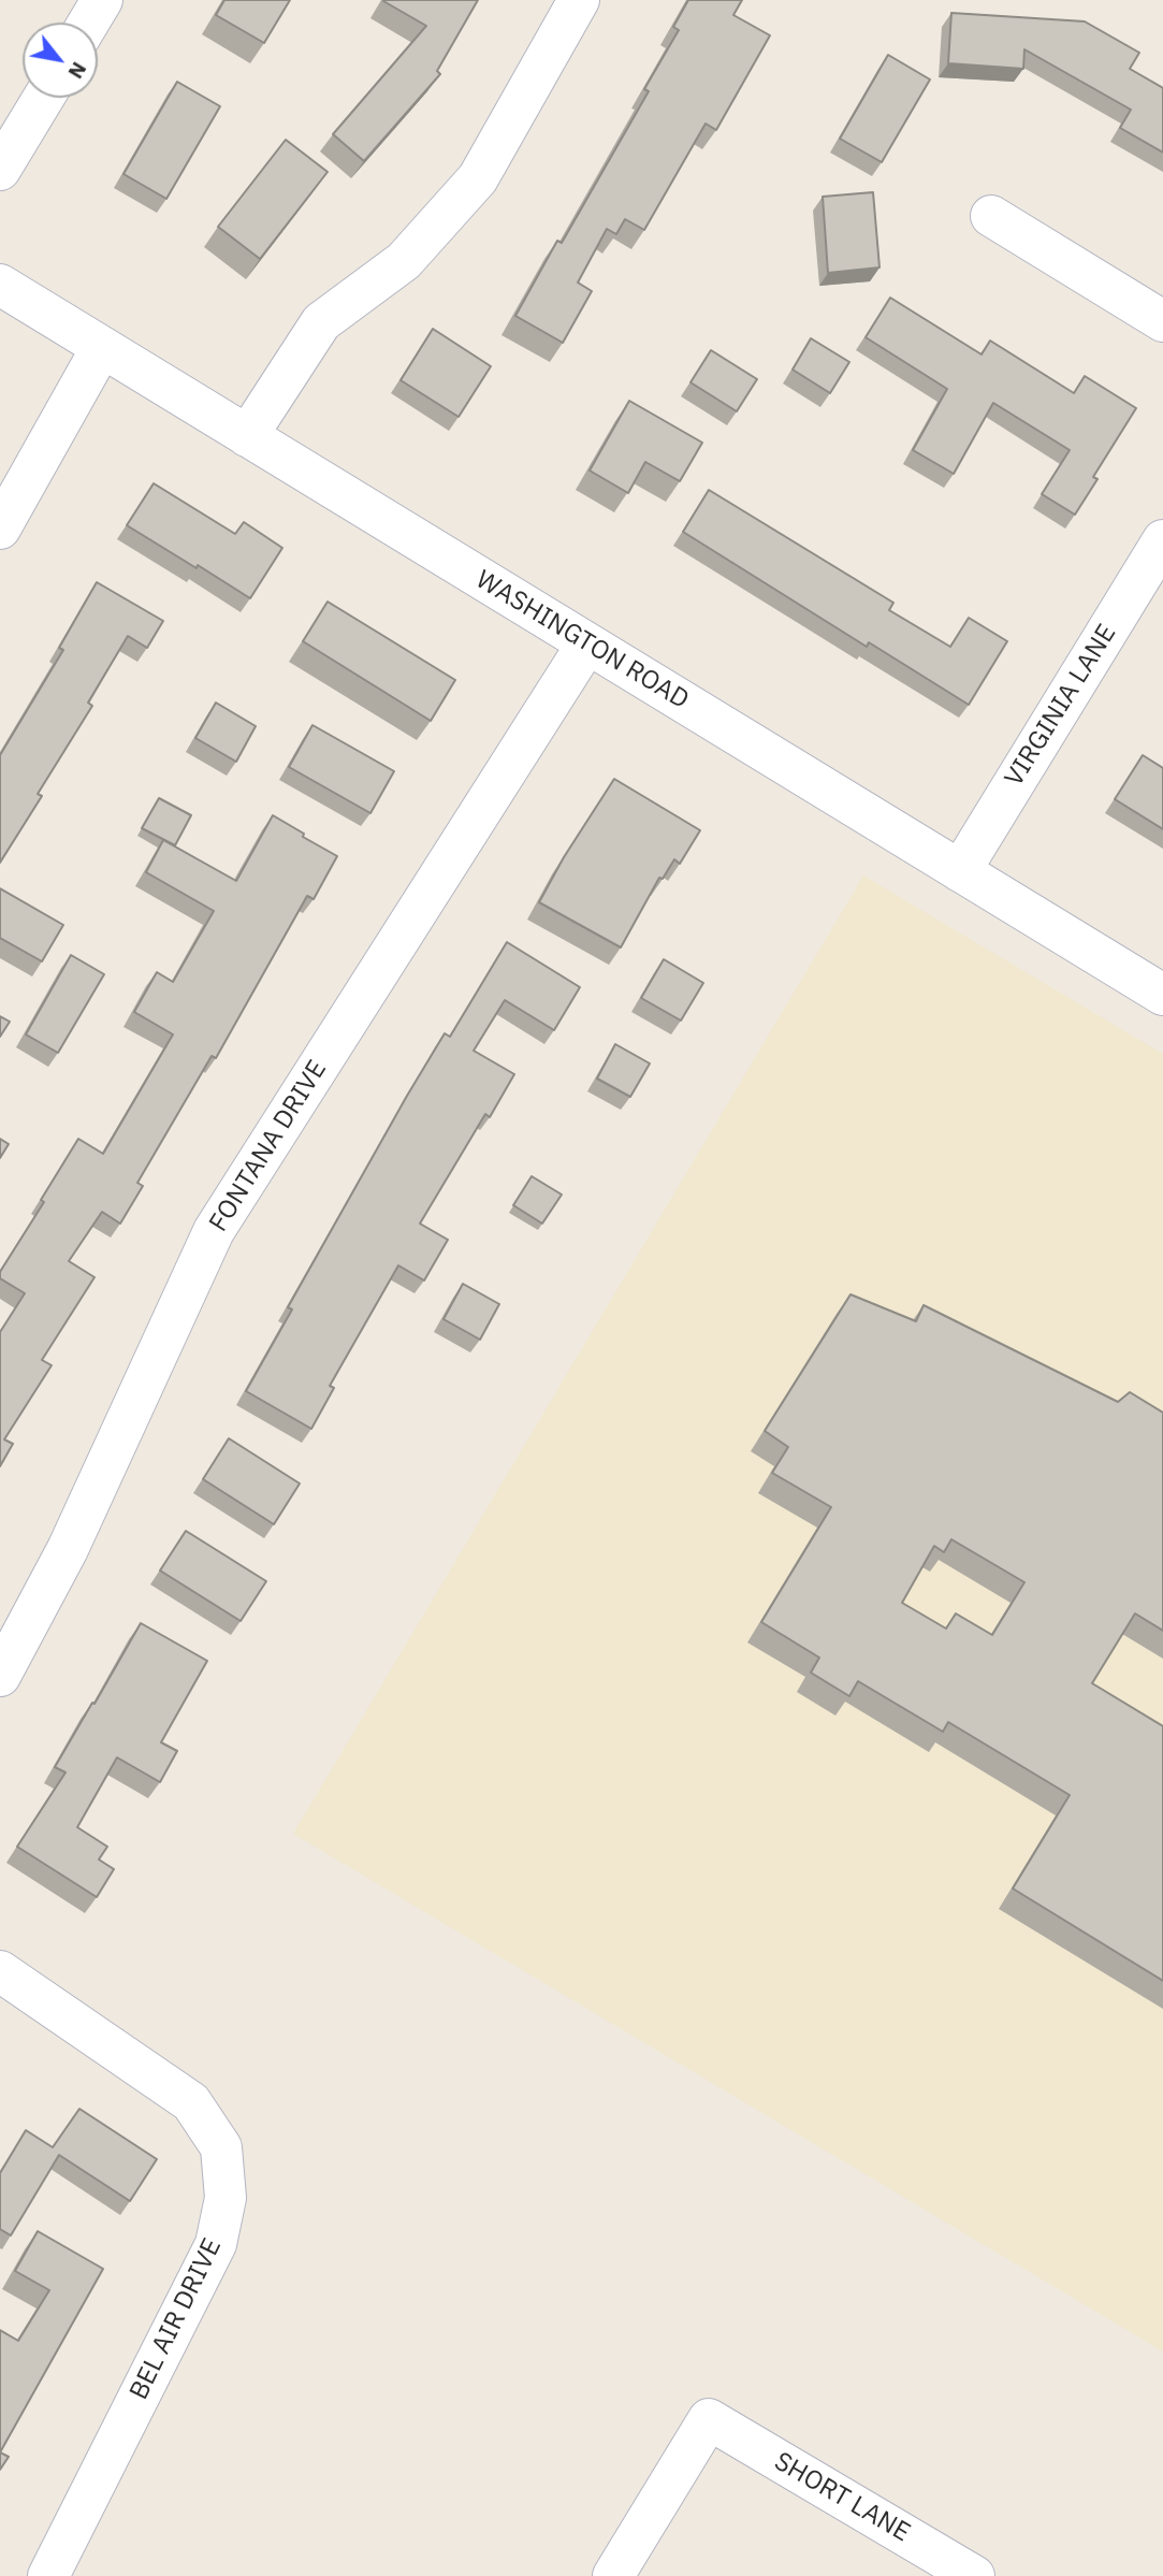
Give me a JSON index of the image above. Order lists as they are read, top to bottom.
{
  "streets": {
    "street": [
      "WASHINGTON ROAD",
      "VIRGINIA LANE",
      "FONTANA DRIVE",
      "BEL AIR DRIVE",
      "SHORT LANE"
    ]
  },
  "crossings": [
    ["WASHINGTON ROAD", "VIRGINIA LANE"],
    ["WASHINGTON ROAD", "FONTANA DRIVE"]
  ],
  "north": "bottom right"
}
